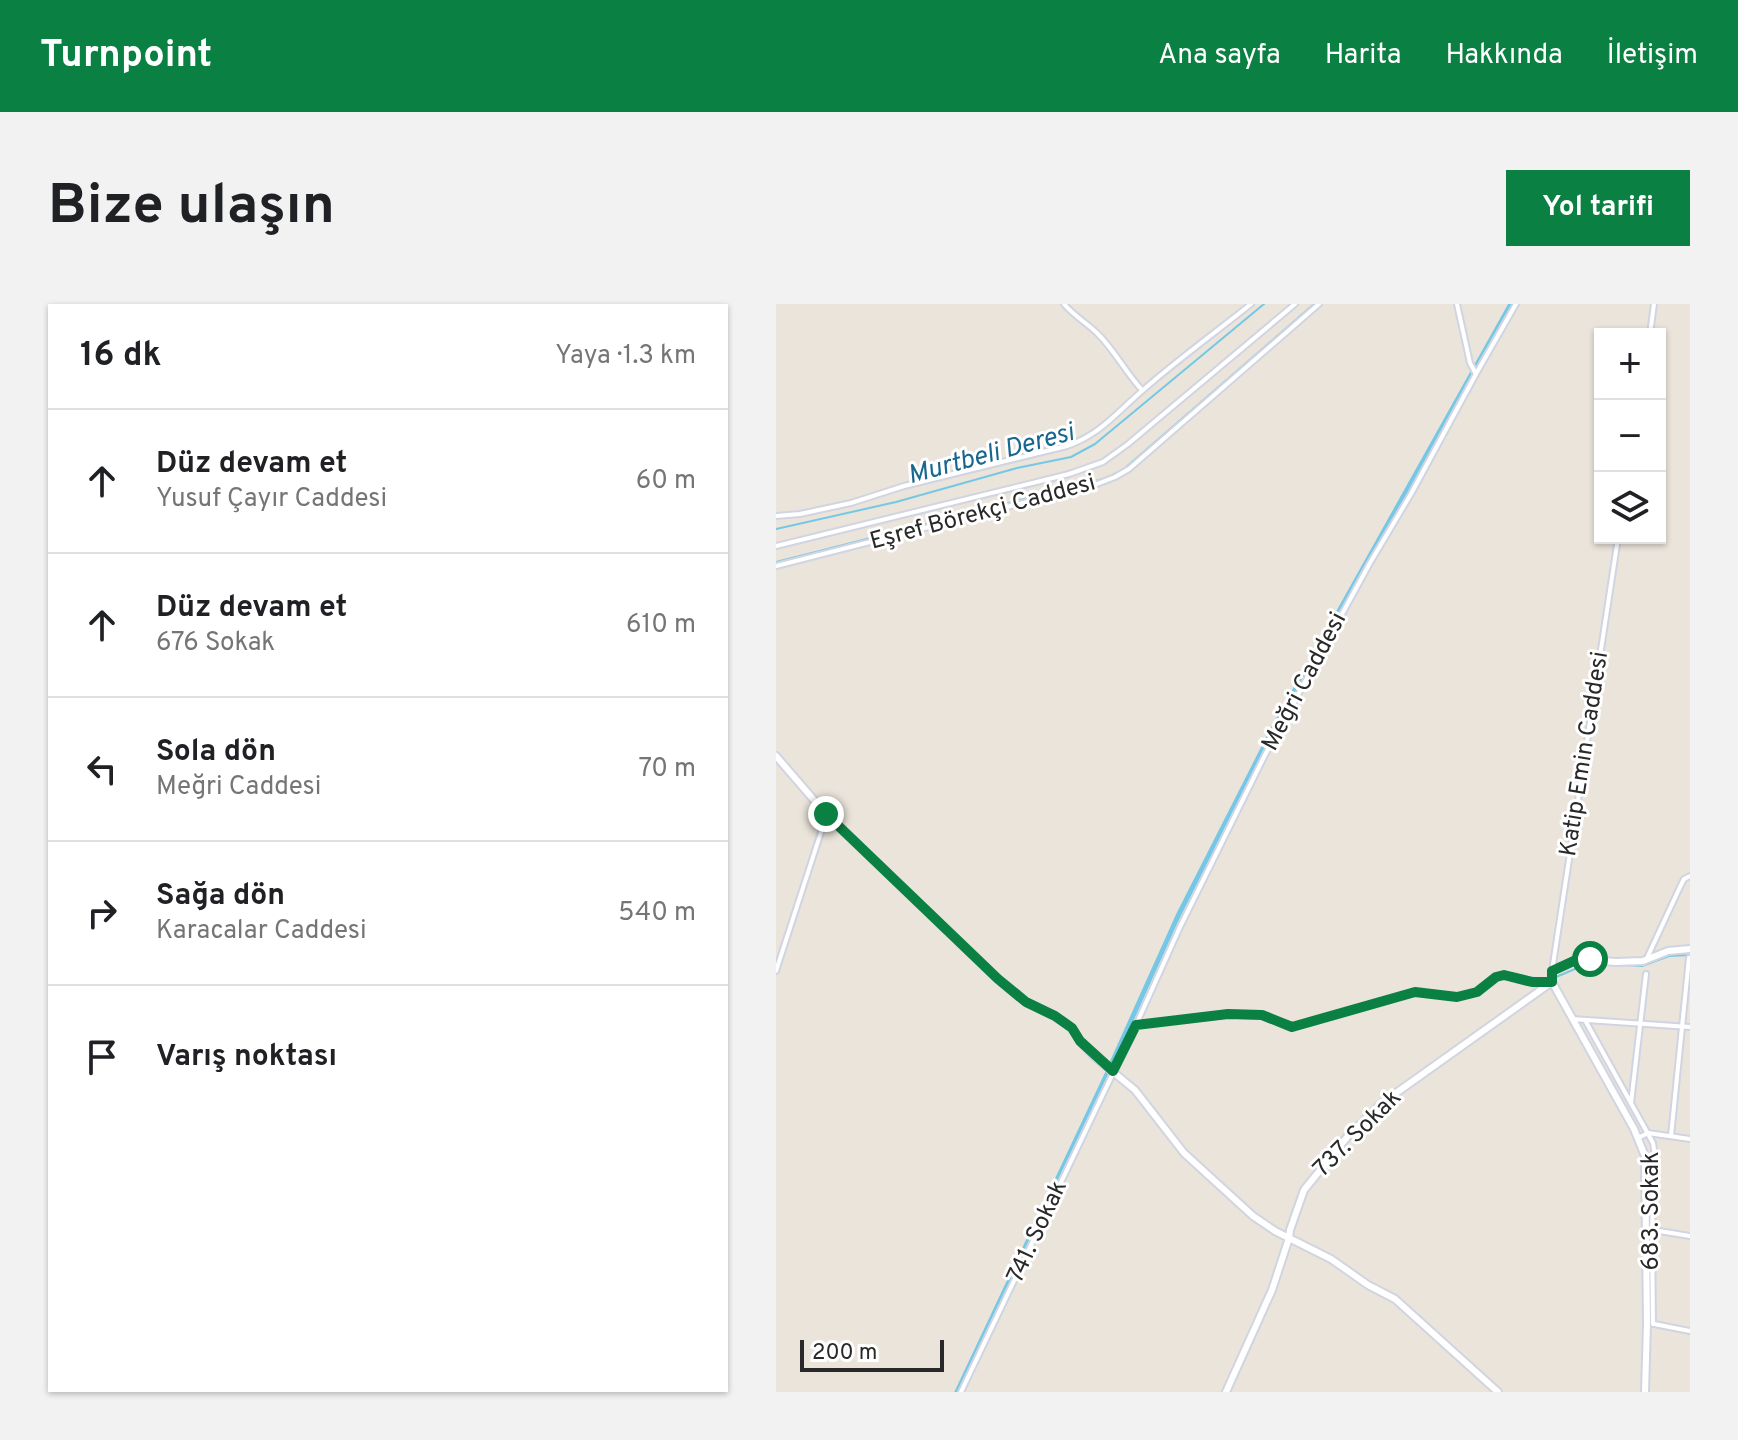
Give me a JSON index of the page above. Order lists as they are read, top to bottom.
{
  "streets": {
    "street": [
      "Eşref Börekçi Caddesi",
      "Meğri Caddesi",
      "Katip Emin Caddesi",
      "737. Sokak",
      "683. Sokak",
      "741. Sokak"
    ]
  },
  "crossings": [
    ["Meğri Caddesi", "741. Sokak"],
    ["Katip Emin Caddesi", "737. Sokak"]
  ],
  "water": ["Murtbeli Deresi"],
  "scale_bar": "200 m",
  "page": {
    "header": "Turnpoint",
    "nav": [
      "Ana sayfa",
      "Harita",
      "Hakkında",
      "İletişim"
    ],
    "buttons": "Yol tarifi",
    "title": "Bize ulaşın",
    "heading": ["16 dk", "Yaya · 1.3 km"],
    "map_buttons": ["+", "−"],
    "list": [
      ["Düz devam et", "Yusuf Çayır Caddesi", "60 m"],
      ["Düz devam et", "676 Sokak", "610 m"],
      ["Sola dön", "Meğri Caddesi", "70 m"],
      ["Sağa dön", "Karacalar Caddesi", "540 m"],
      "Varış noktası"
    ],
    "scale": "200 m"
  }
}
